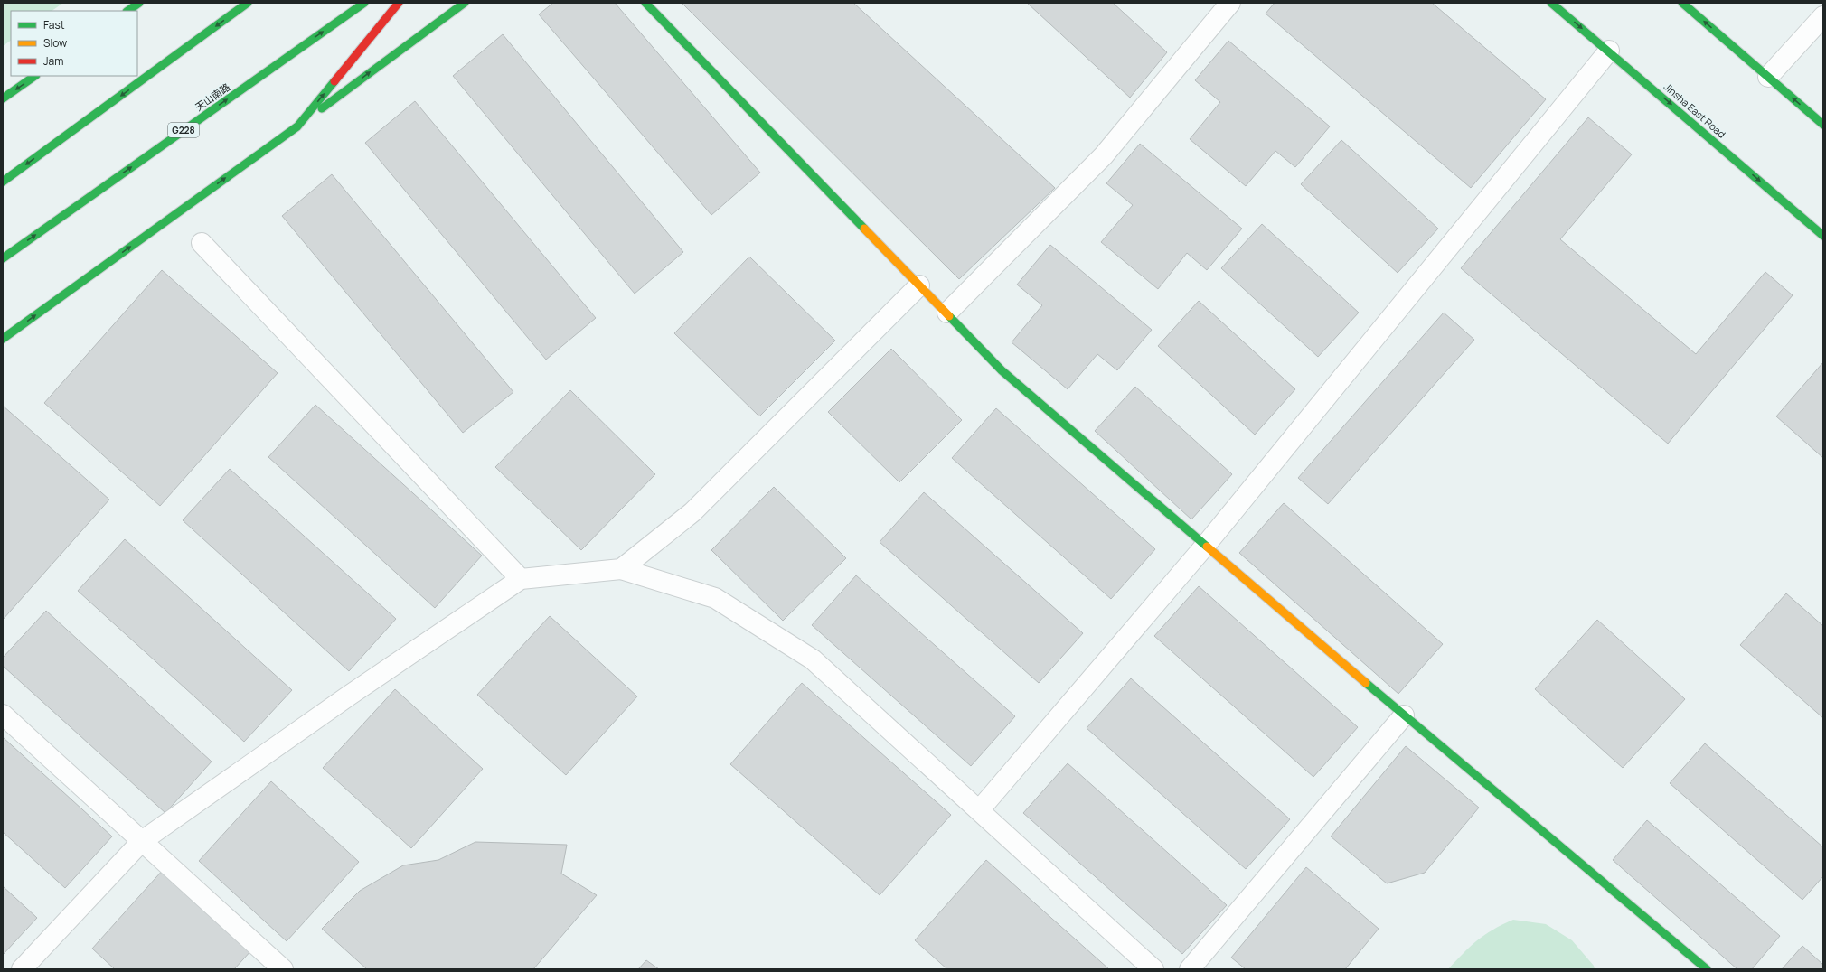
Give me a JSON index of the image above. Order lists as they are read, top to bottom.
{
  "streets": {
    "main road": ["天山南路", "Jinsha East Road", "G228"]
  },
  "one_way": ["Jinsha East Road"],
  "legend": ["Fast", "Slow", "Jam"]
}
